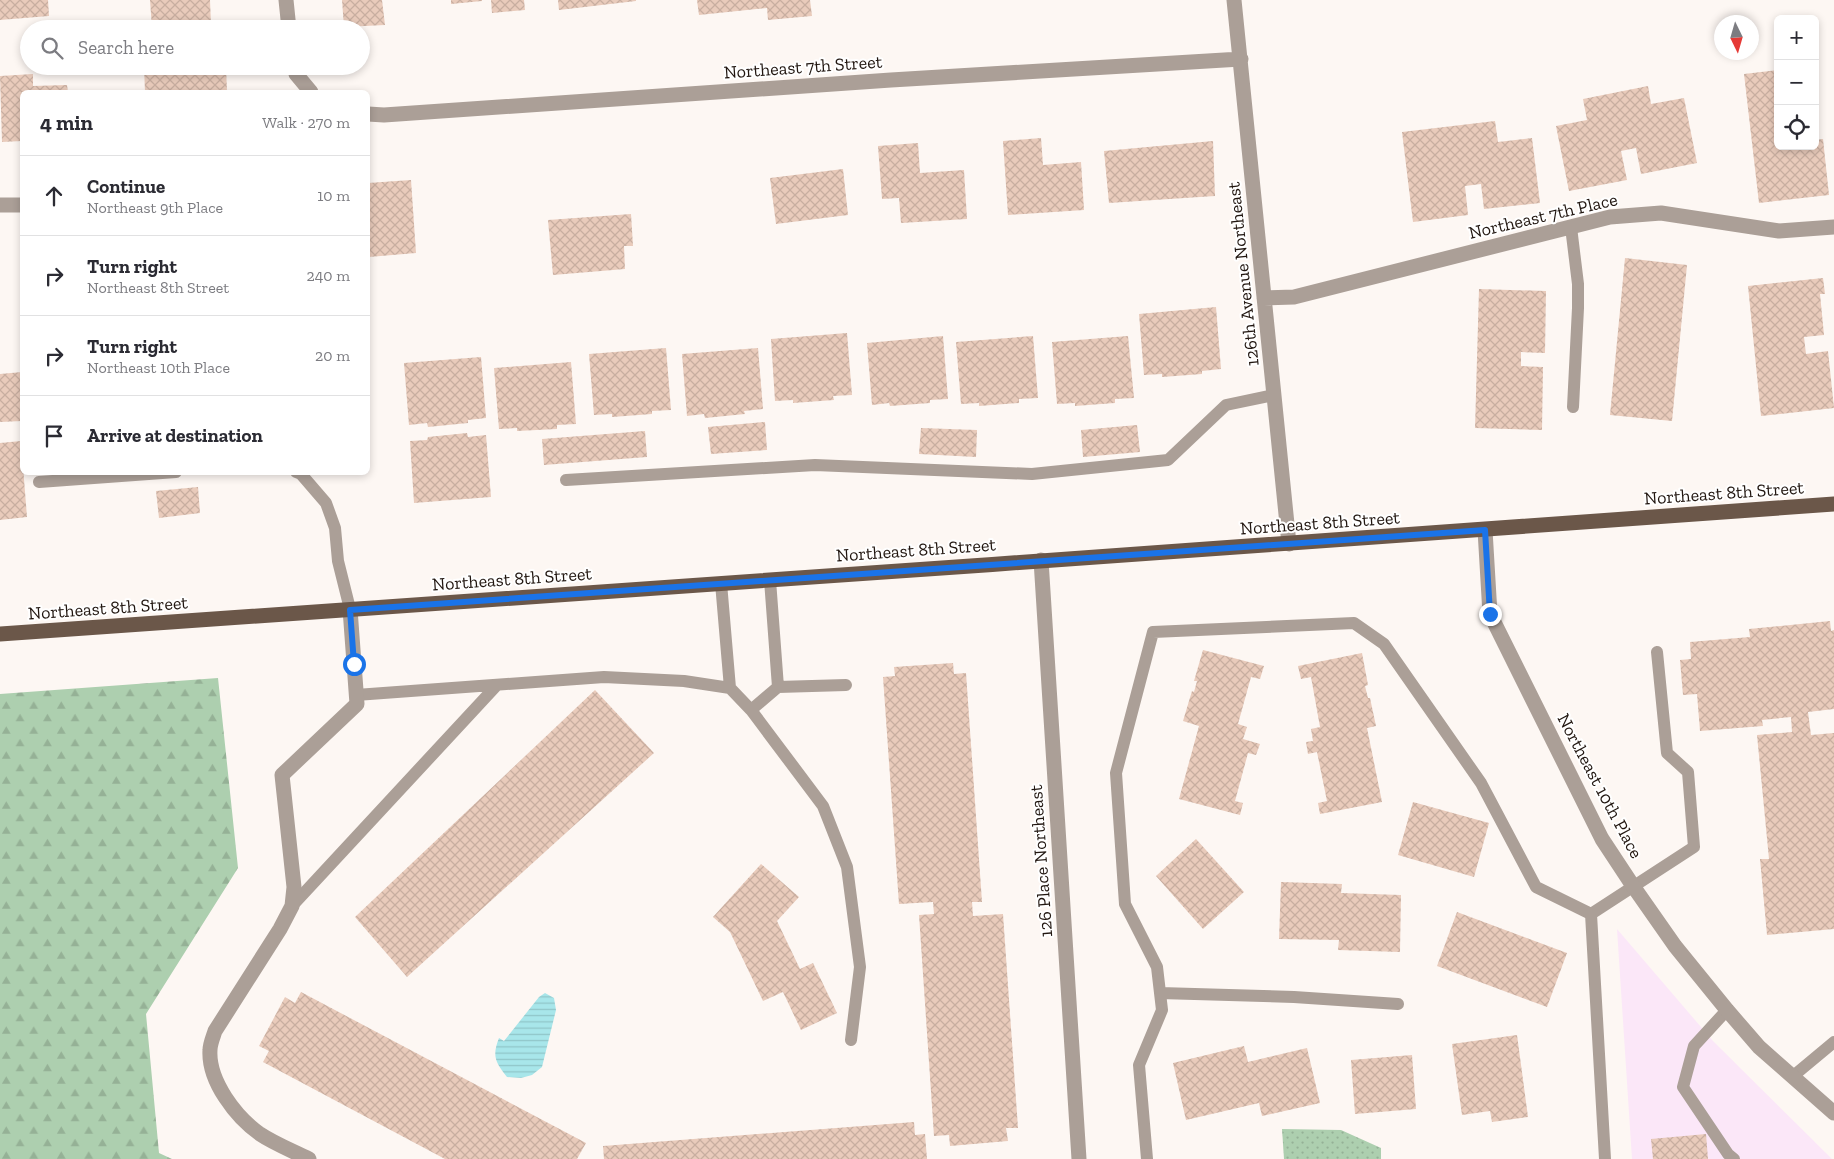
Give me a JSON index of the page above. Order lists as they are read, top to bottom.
{
  "streets": {
    "main road": ["Northeast 8th Street"],
    "street": [
      "Northeast 7th Street",
      "Northeast 7th Place",
      "126th Avenue Northeast",
      "Northeast 10th Place",
      "126 Place Northeast"
    ]
  },
  "crossings": [
    ["Northeast 7th Street", "126th Avenue Northeast"],
    ["Northeast 7th Place", "126th Avenue Northeast"],
    ["126th Avenue Northeast", "Northeast 8th Street"],
    ["Northeast 8th Street", "Northeast 10th Place"],
    ["Northeast 8th Street", "126 Place Northeast"]
  ],
  "north": "bottom",
  "page": {
    "map_buttons": ["+", "−"],
    "search": "Search here",
    "heading": ["4 min", "Walk · 270 m"],
    "list": [
      ["Continue", "Northeast 9th Place", "10 m"],
      ["Turn right", "Northeast 8th Street", "240 m"],
      ["Turn right", "Northeast 10th Place", "20 m"],
      "Arrive at destination"
    ]
  }
}
